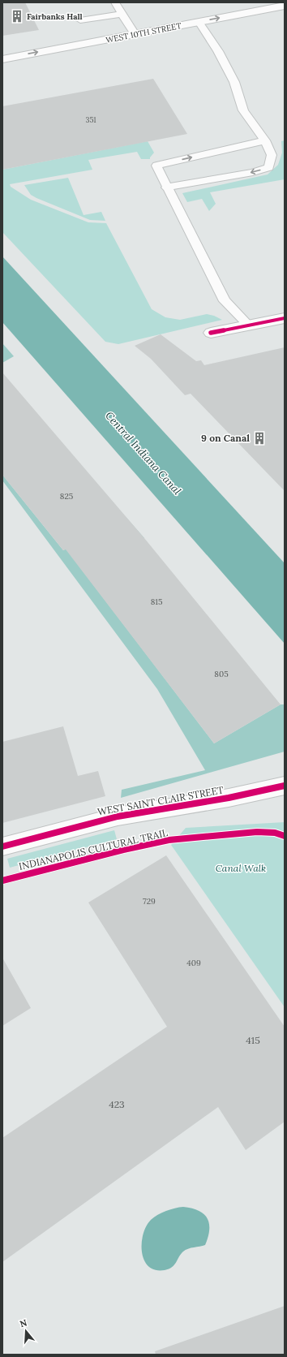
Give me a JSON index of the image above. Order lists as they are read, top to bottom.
{
  "streets": {
    "main road": ["WEST 10TH STREET", "WEST SAINT CLAIR STREET"],
    "cycle path": ["INDIANAPOLIS CULTURAL TRAIL"]
  },
  "one_way": ["WEST 10TH STREET"],
  "water": ["Central Indiana Canal"],
  "parks": ["Canal Walk"],
  "places": {
    "building": ["Fairbanks Hall", "9 on Canal"]
  },
  "house_numbers": [
    "351",
    "825",
    "815",
    "805",
    "729",
    "409",
    "415",
    "423"
  ],
  "north": "top"
}
